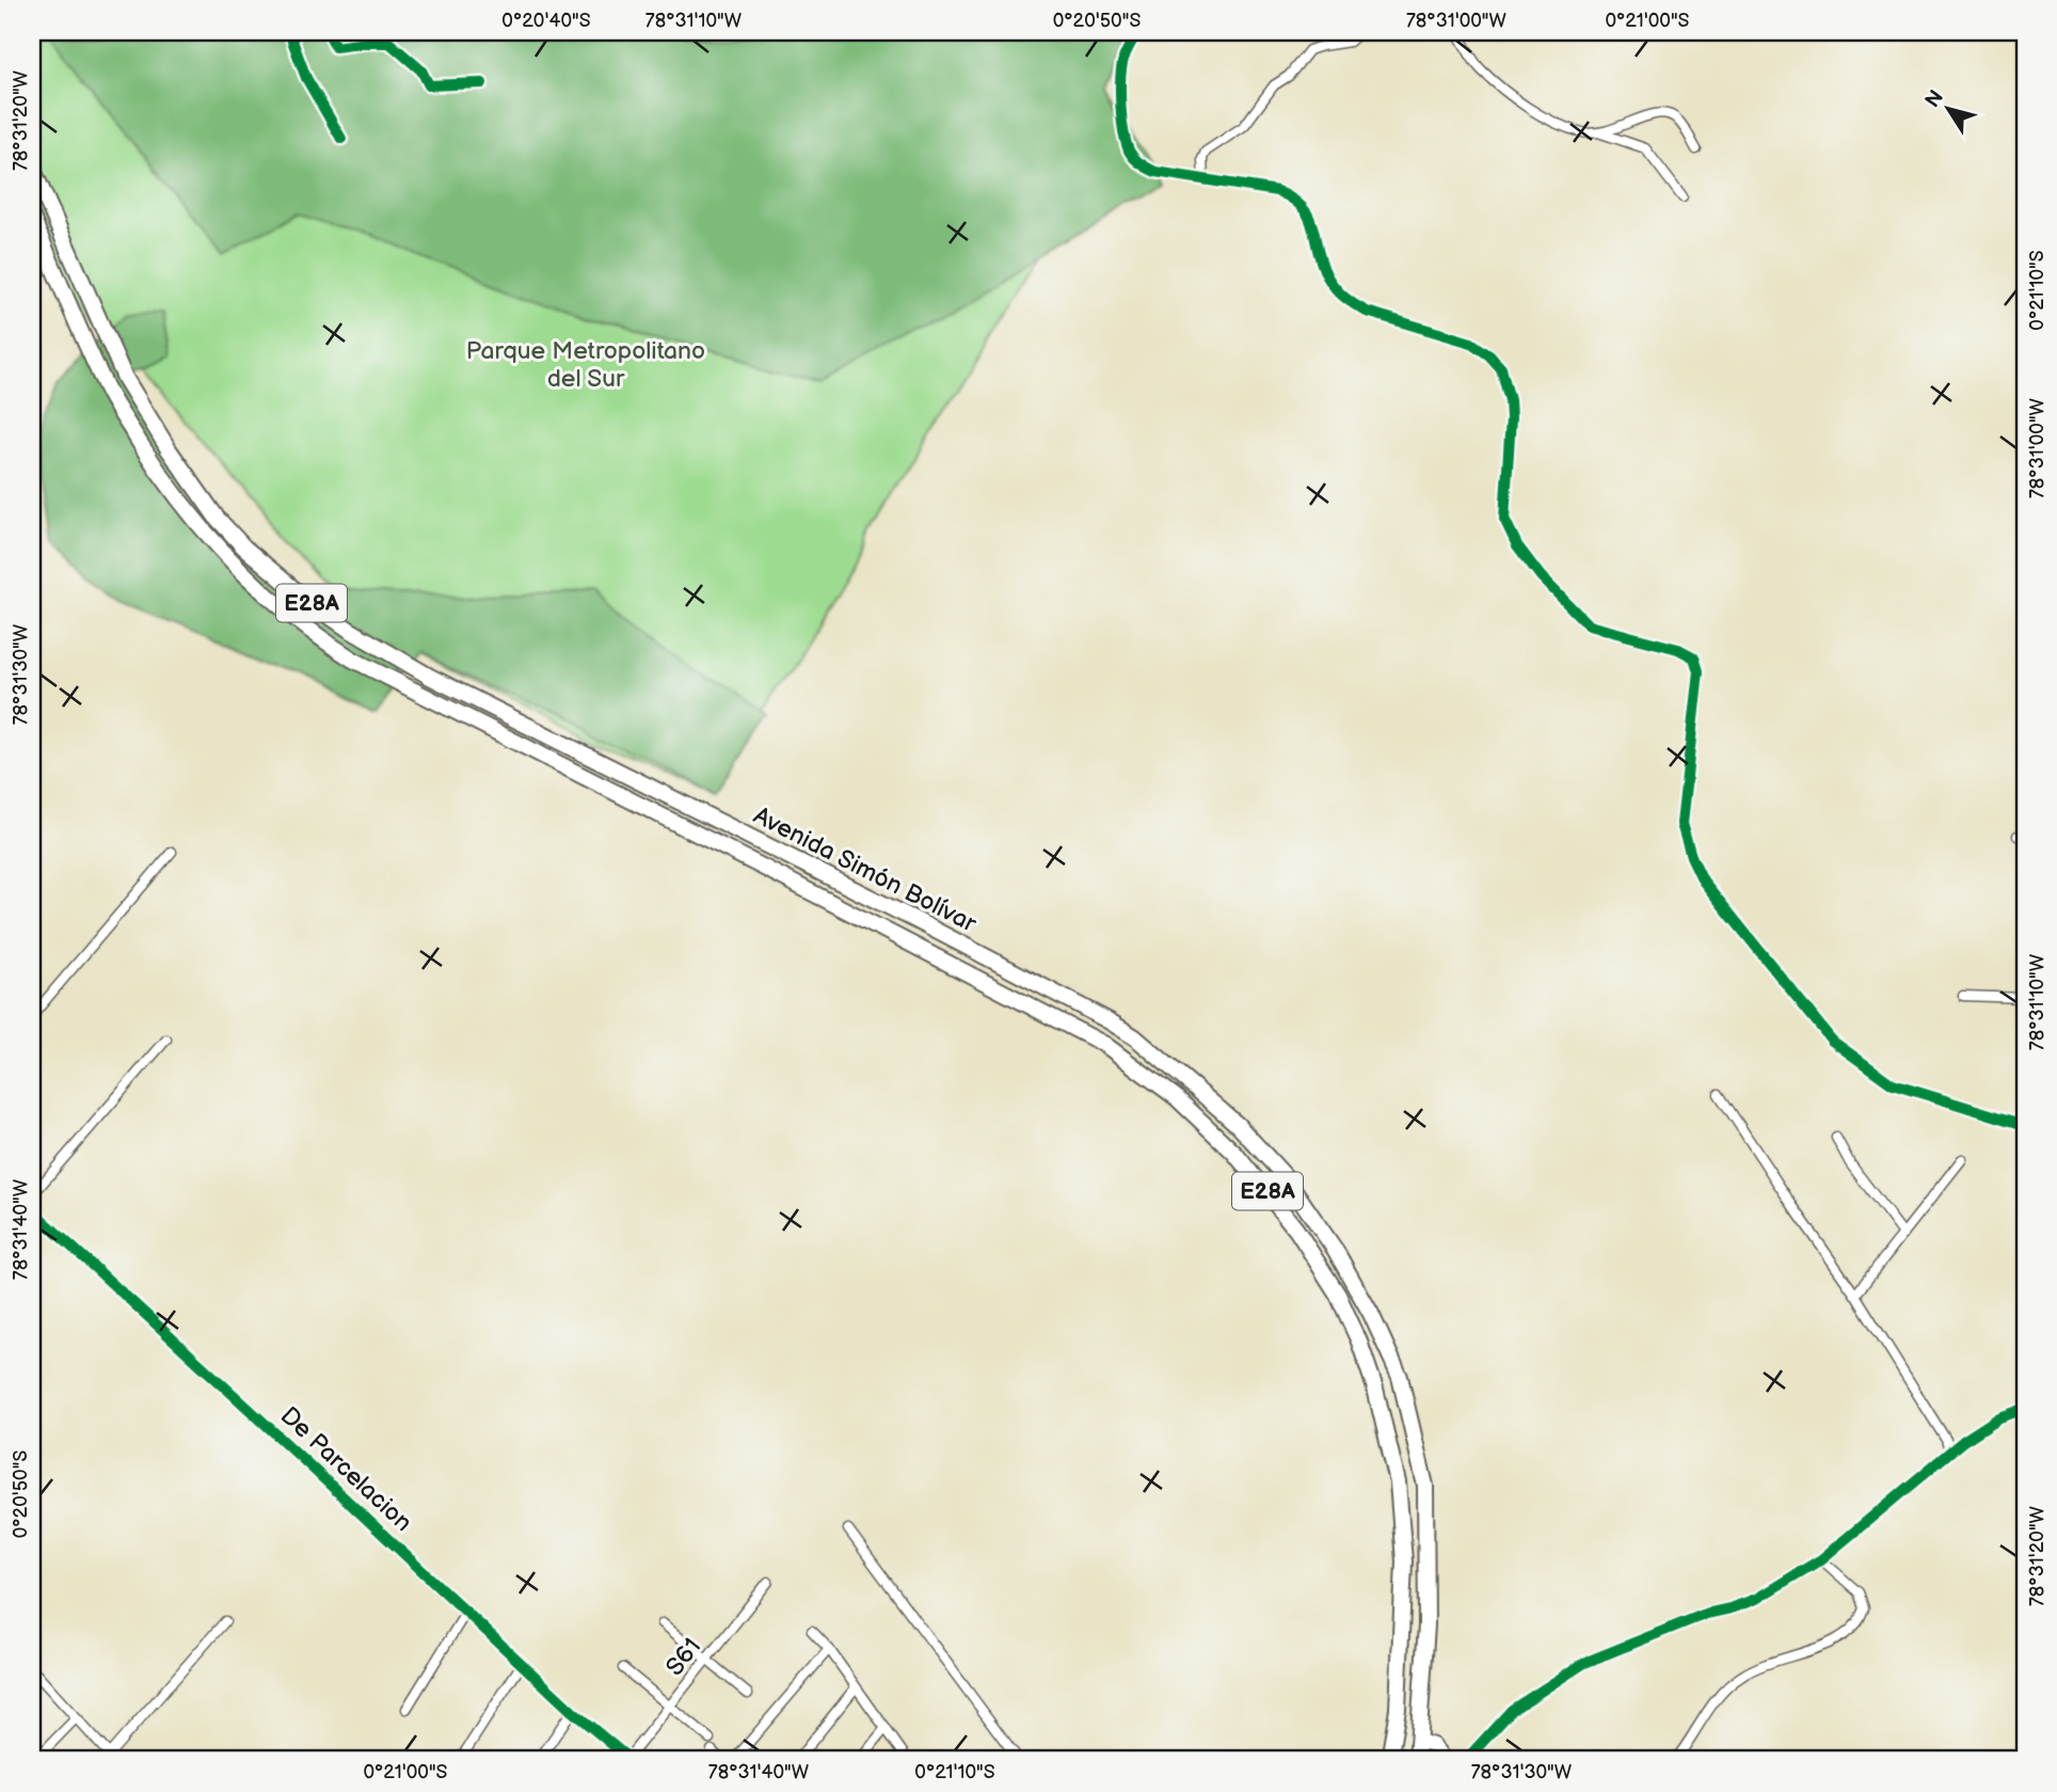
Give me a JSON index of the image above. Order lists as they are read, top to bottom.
{
  "streets": {
    "highway": ["E28A", "Avenida Simón Bolívar"],
    "street": ["De Parcelacion", "S61"]
  },
  "crossings": [
    ["De Parcelacion", "S61"]
  ],
  "parks": ["Parque Metropolitano del Sur"],
  "north": "top left",
  "coordinates": [
    "0°20'40\"S",
    "78°31'10\"W",
    "0°20'50\"S",
    "78°31'00\"W",
    "0°21'00\"S",
    "78°31'20\"W",
    "0°21'10\"S",
    "78°31'30\"W",
    "78°31'40\"W"
  ]
}
